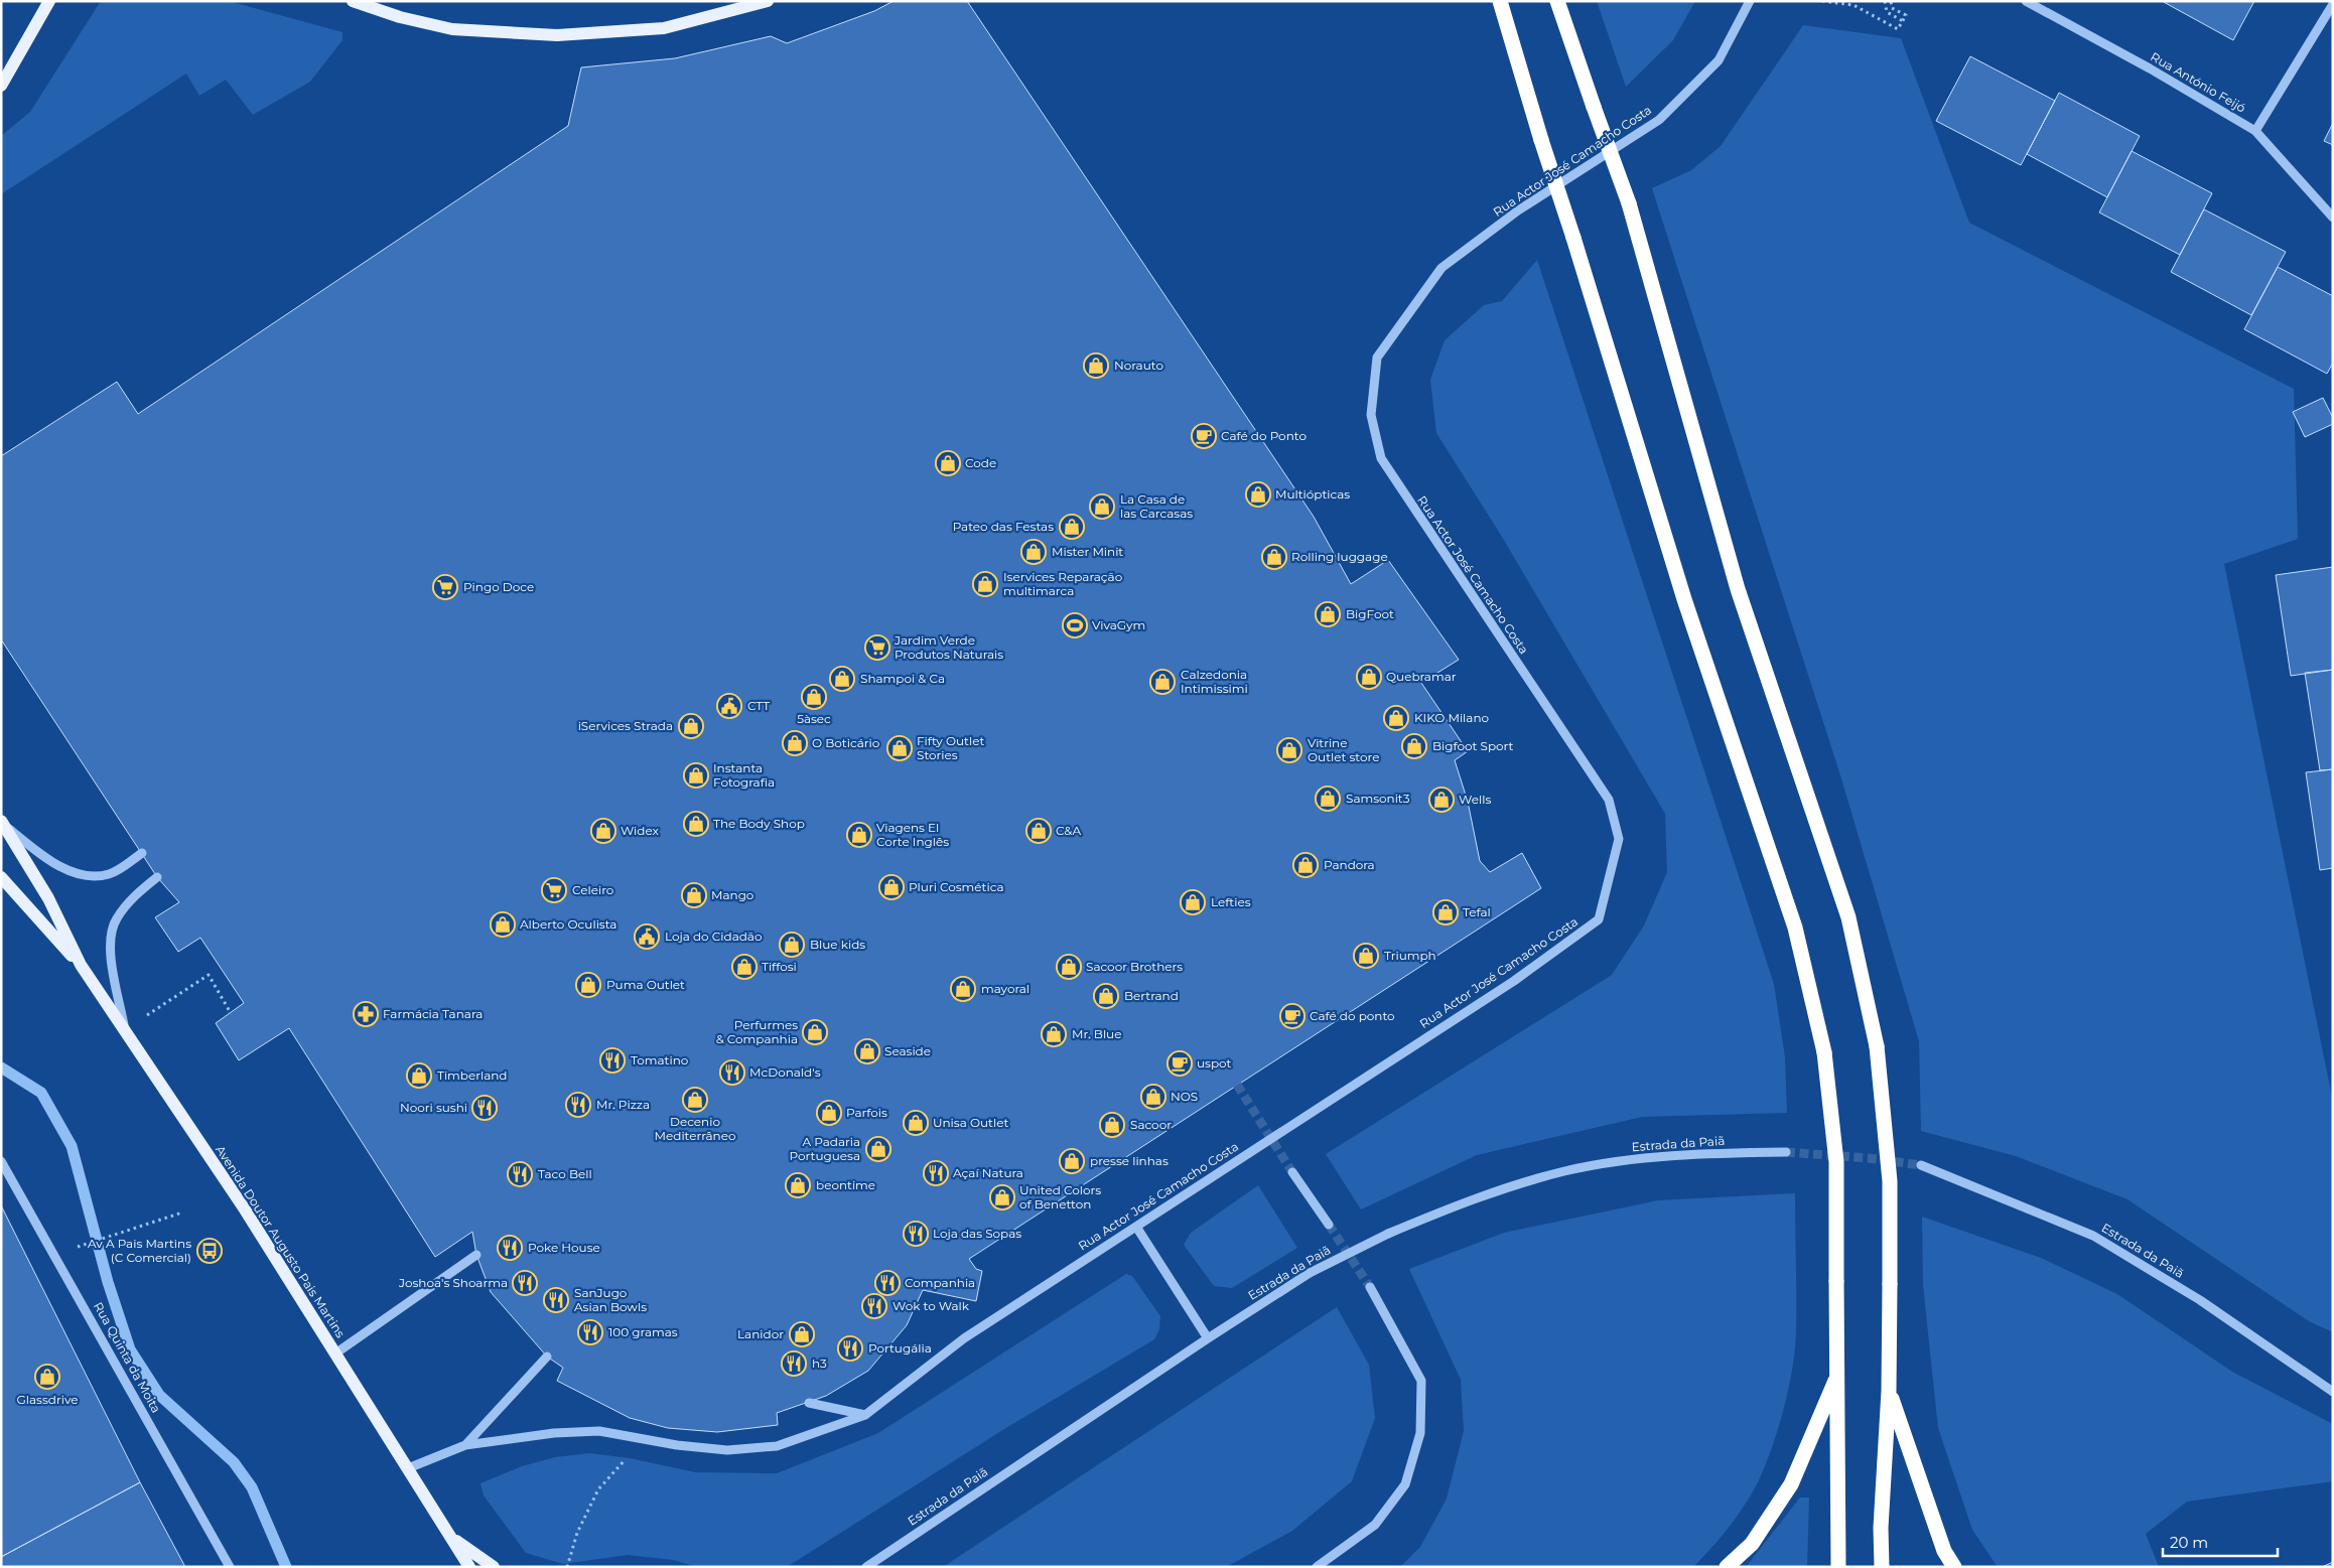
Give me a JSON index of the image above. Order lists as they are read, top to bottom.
{
  "streets": {
    "main road": ["Avenida Doutor Augusto Pais Martins"],
    "street": [
      "Rua António Feijó",
      "Rua Actor José Camacho Costa",
      "Estrada da Paiã",
      "Rua Quinta da Moita"
    ]
  },
  "crossings": [
    ["Rua Actor José Camacho Costa", "Avenida Doutor Augusto Pais Martins"]
  ],
  "places": {
    "shop": [
      "Norauto",
      "Code",
      "Multiópticas",
      "La Casa de las Carcasas",
      "Pateo das Festas",
      "Mister Minit",
      "Rolling luggage",
      "Iservices Reparação multimarca",
      "BigFoot",
      "Quebramar",
      "Shampoi & Ca",
      "Calzedonia Intimissimi",
      "5àsec",
      "KIKO Milano",
      "iServices Strada",
      "O Boticário",
      "Bigfoot Sport",
      "Fifty Outlet Stories",
      "Vitrine Outlet store",
      "Instanta Fotografia",
      "Samsonit3",
      "Wells",
      "The Body Shop",
      "Widex",
      "C&A",
      "Viagens El Corte Inglês",
      "Pandora",
      "Pluri Cosmética",
      "Mango",
      "Lefties",
      "Tefal",
      "Alberto Oculista",
      "Blue kids",
      "Triumph",
      "Tiffosi",
      "Sacoor Brothers",
      "Puma Outlet",
      "mayoral",
      "Bertrand",
      "Perfurmes & Companhia",
      "Mr. Blue",
      "Seaside",
      "Timberland",
      "NOS",
      "Decenio Mediterrâneo",
      "Parfois",
      "Unisa Outlet",
      "Sacoor",
      "A Padaria Portuguesa",
      "presse linhas",
      "beontime",
      "United Colors of Benetton",
      "Lanidor",
      "Glassdrive"
    ],
    "cafe": ["Café do Ponto", "Café do ponto", "uspot"],
    "supermarket": ["Pingo Doce", "Jardim Verde Produtos Naturais", "Celeiro"],
    "sports": ["VivaGym"],
    "public building": ["CTT", "Loja do Cidadão"],
    "pharmacy": ["Farmácia Tanara"],
    "restaurant": [
      "Tomatino",
      "McDonald's",
      "Mr. Pizza",
      "Noori sushi",
      "Açaí Natura",
      "Taco Bell",
      "Loja das Sopas",
      "Poke House",
      "Joshoa's Shoarma",
      "Companhia",
      "SanJugo Asian Bowls",
      "Wok to Walk",
      "100 gramas",
      "Portugália",
      "h3"
    ],
    "bus stop": ["Av A Pais Martins (C Comercial)"]
  },
  "scale_bar": "20 m"
}
